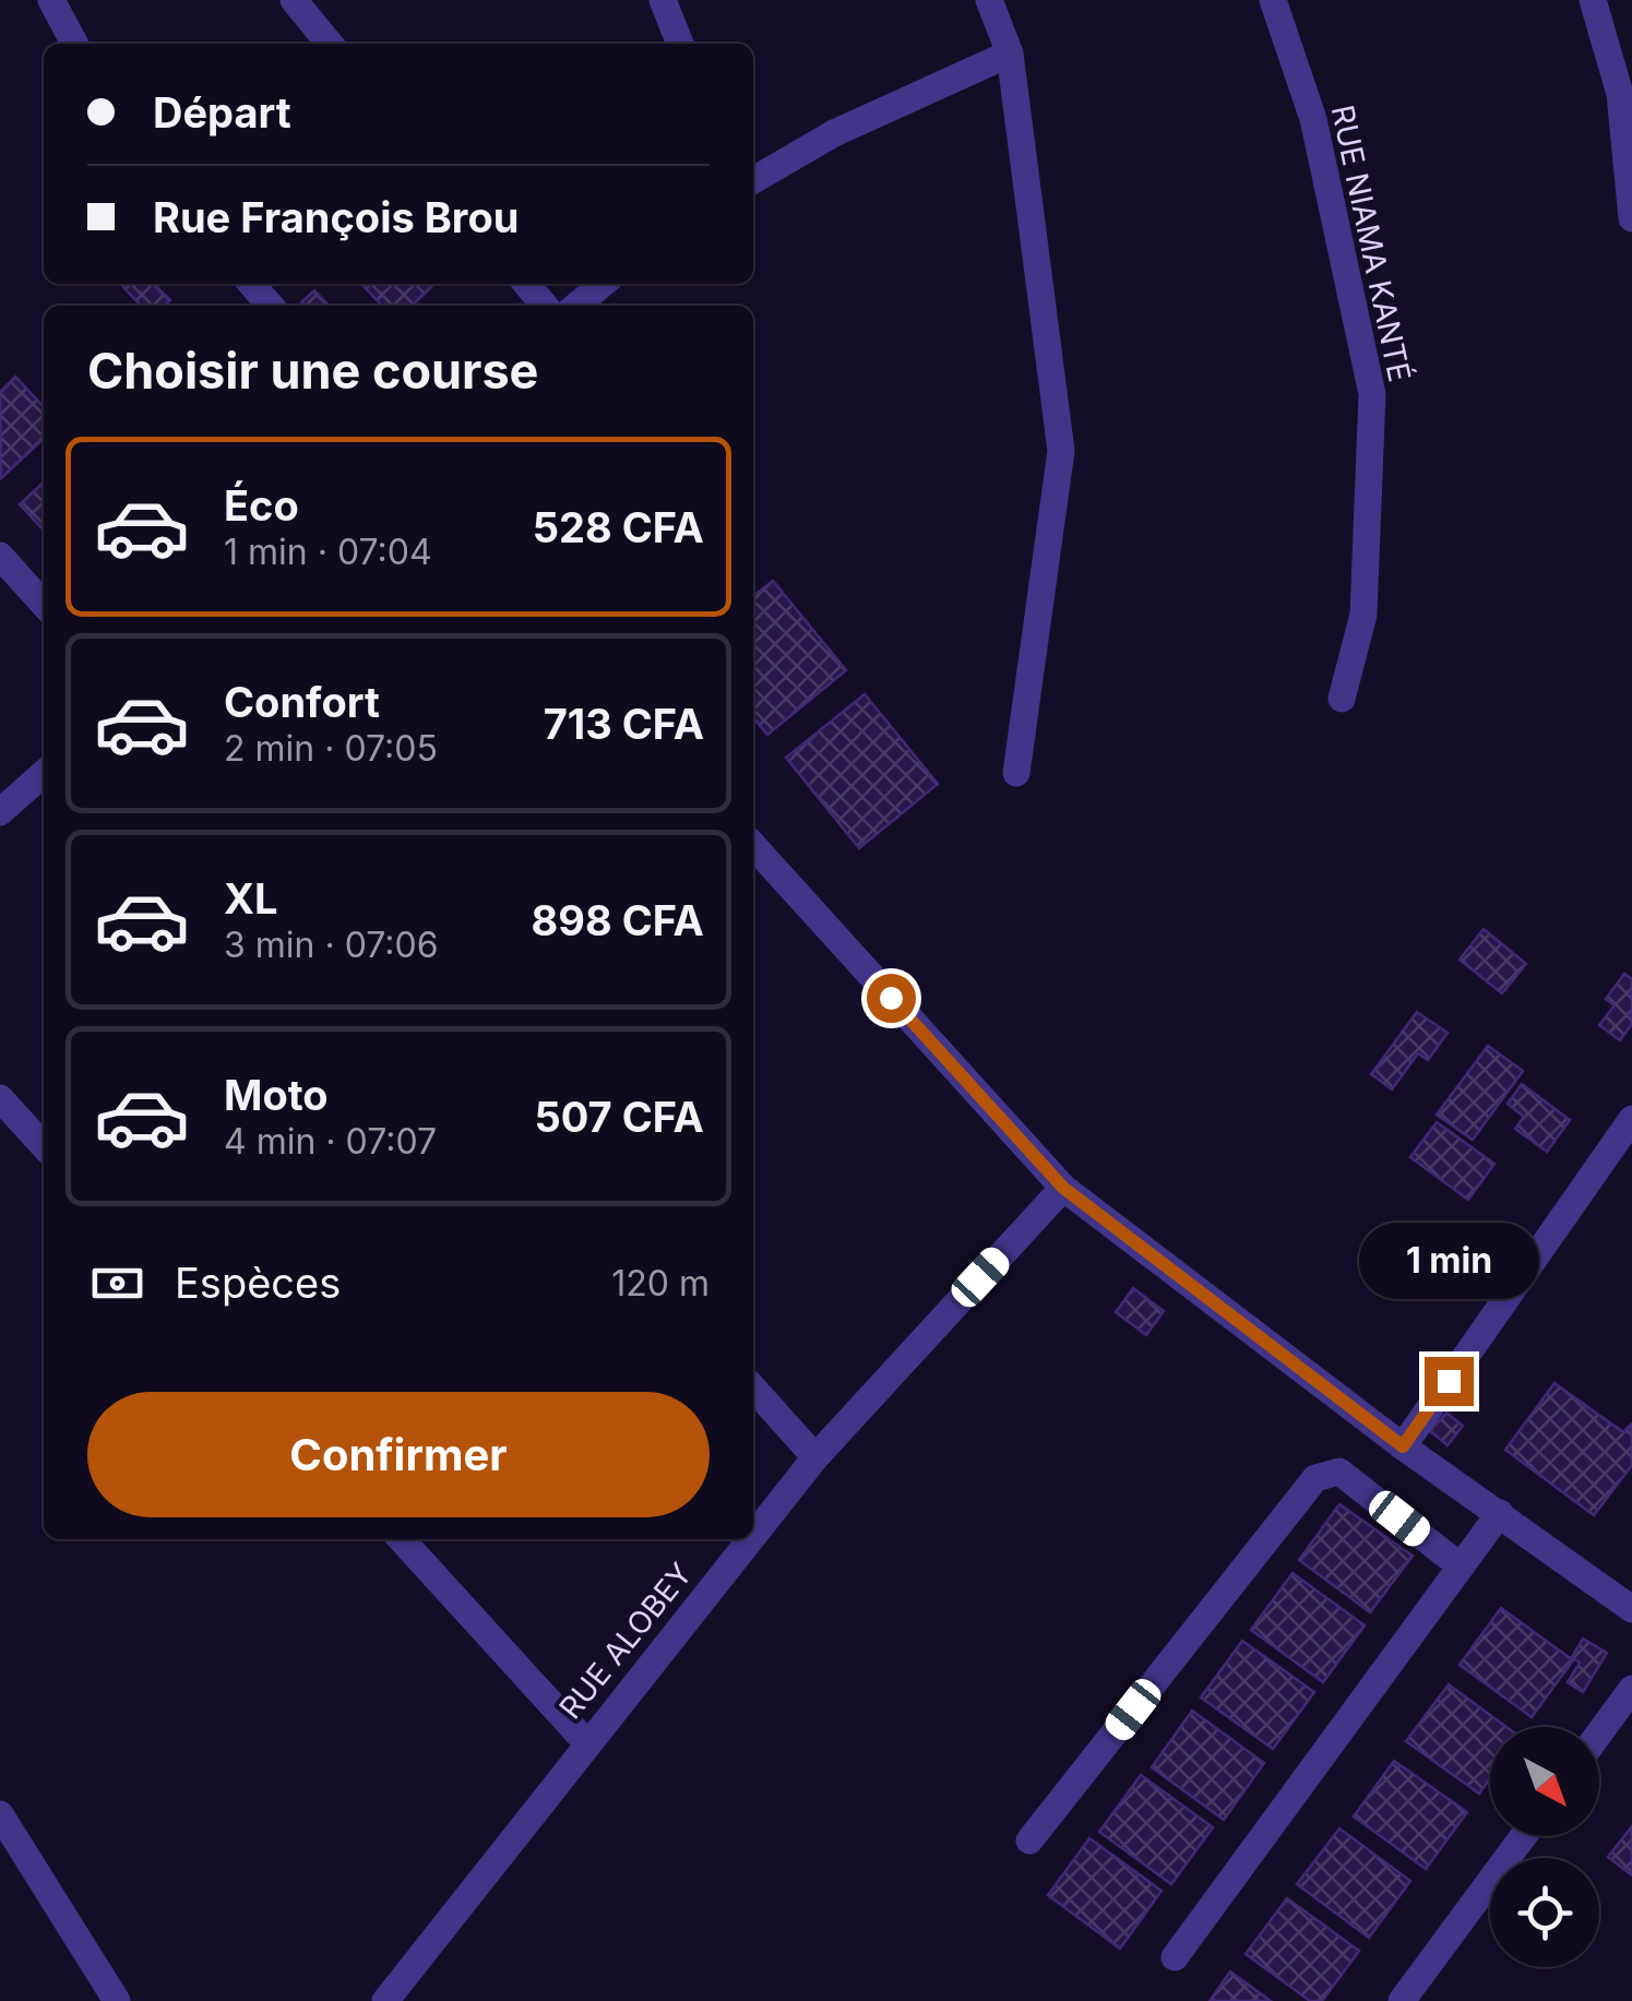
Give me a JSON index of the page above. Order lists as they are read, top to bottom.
{
  "streets": {
    "street": ["RUE NIAMA KANTÉ", "RUE ALOBEY"]
  },
  "north": "bottom right",
  "page": {
    "banner": ["Départ", "Rue François Brou"],
    "heading": "Choisir une course",
    "list": [
      {
        "name": "Éco",
        "note": "1 min · 07:04",
        "value": "528 CFA"
      },
      {
        "name": "Confort",
        "note": "2 min · 07:05",
        "value": "713 CFA"
      },
      {
        "name": "XL",
        "note": "3 min · 07:06",
        "value": "898 CFA"
      },
      {
        "name": "Moto",
        "note": "4 min · 07:07",
        "value": "507 CFA"
      }
    ],
    "bubble": "1 min",
    "pay": ["Espèces", "120 m"],
    "buttons": "Confirmer"
  }
}
